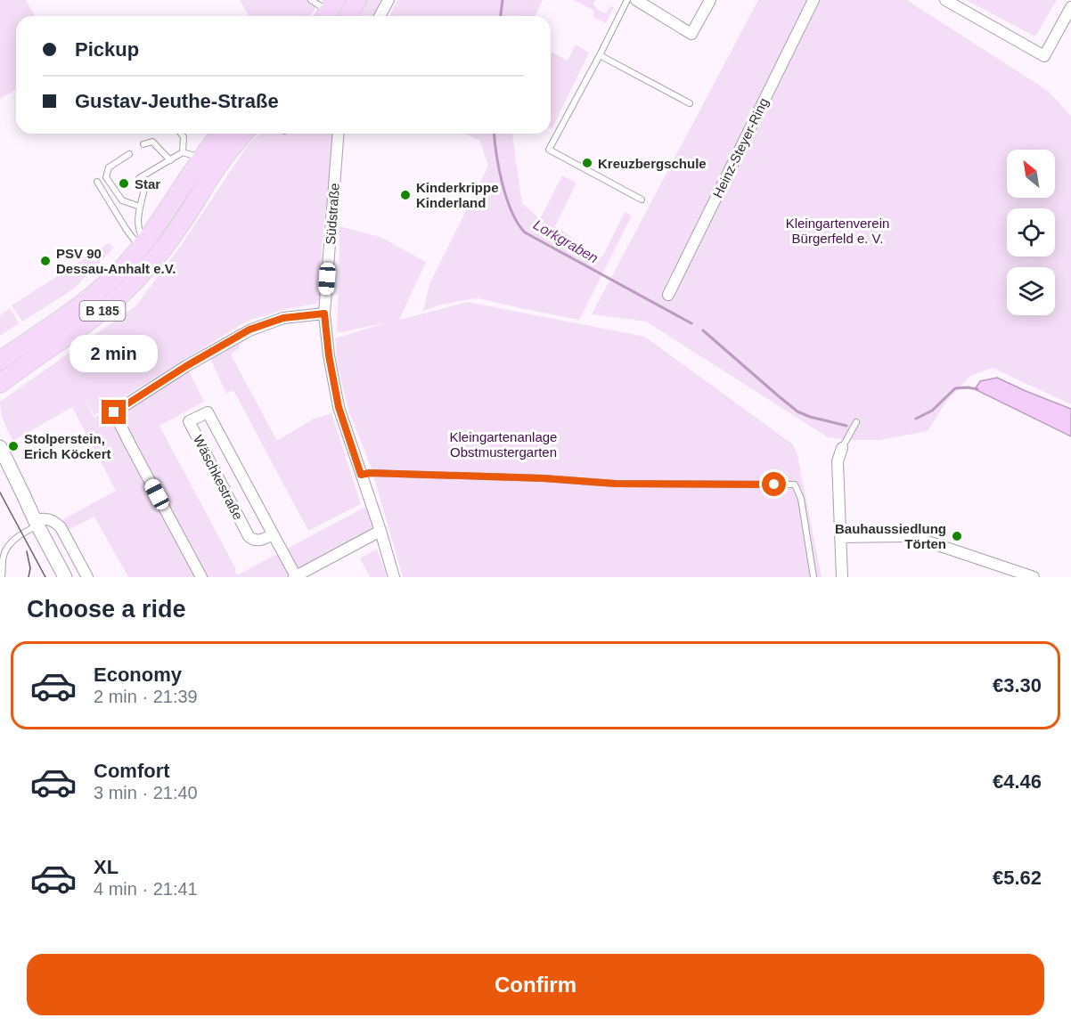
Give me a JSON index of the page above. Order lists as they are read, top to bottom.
{
  "streets": {
    "main road": ["B 185"],
    "street": ["Heinz-Steyer-Ring", "Südstraße", "Wäschkestraße"]
  },
  "water": ["Lorkgraben"],
  "parks": ["Kleingartenverein Bürgerfeld e. V.", "Kleingartenanlage Obstmustergarten"],
  "places": [
    "Kreuzbergschule",
    "Star",
    "Kinderkrippe Kinderland",
    "PSV 90 Dessau-Anhalt e.V.",
    "Stolperstein, Erich Köckert",
    "Bauhaussiedlung Törten"
  ],
  "north": "top left",
  "page": {
    "banner": ["Pickup", "Gustav-Jeuthe-Straße"],
    "bubble": "2 min",
    "heading": "Choose a ride",
    "list": [
      {
        "name": "Economy",
        "note": "2 min · 21:39",
        "value": "€3.30"
      },
      {
        "name": "Comfort",
        "note": "3 min · 21:40",
        "value": "€4.46"
      },
      {
        "name": "XL",
        "note": "4 min · 21:41",
        "value": "€5.62"
      }
    ],
    "buttons": "Confirm"
  }
}
